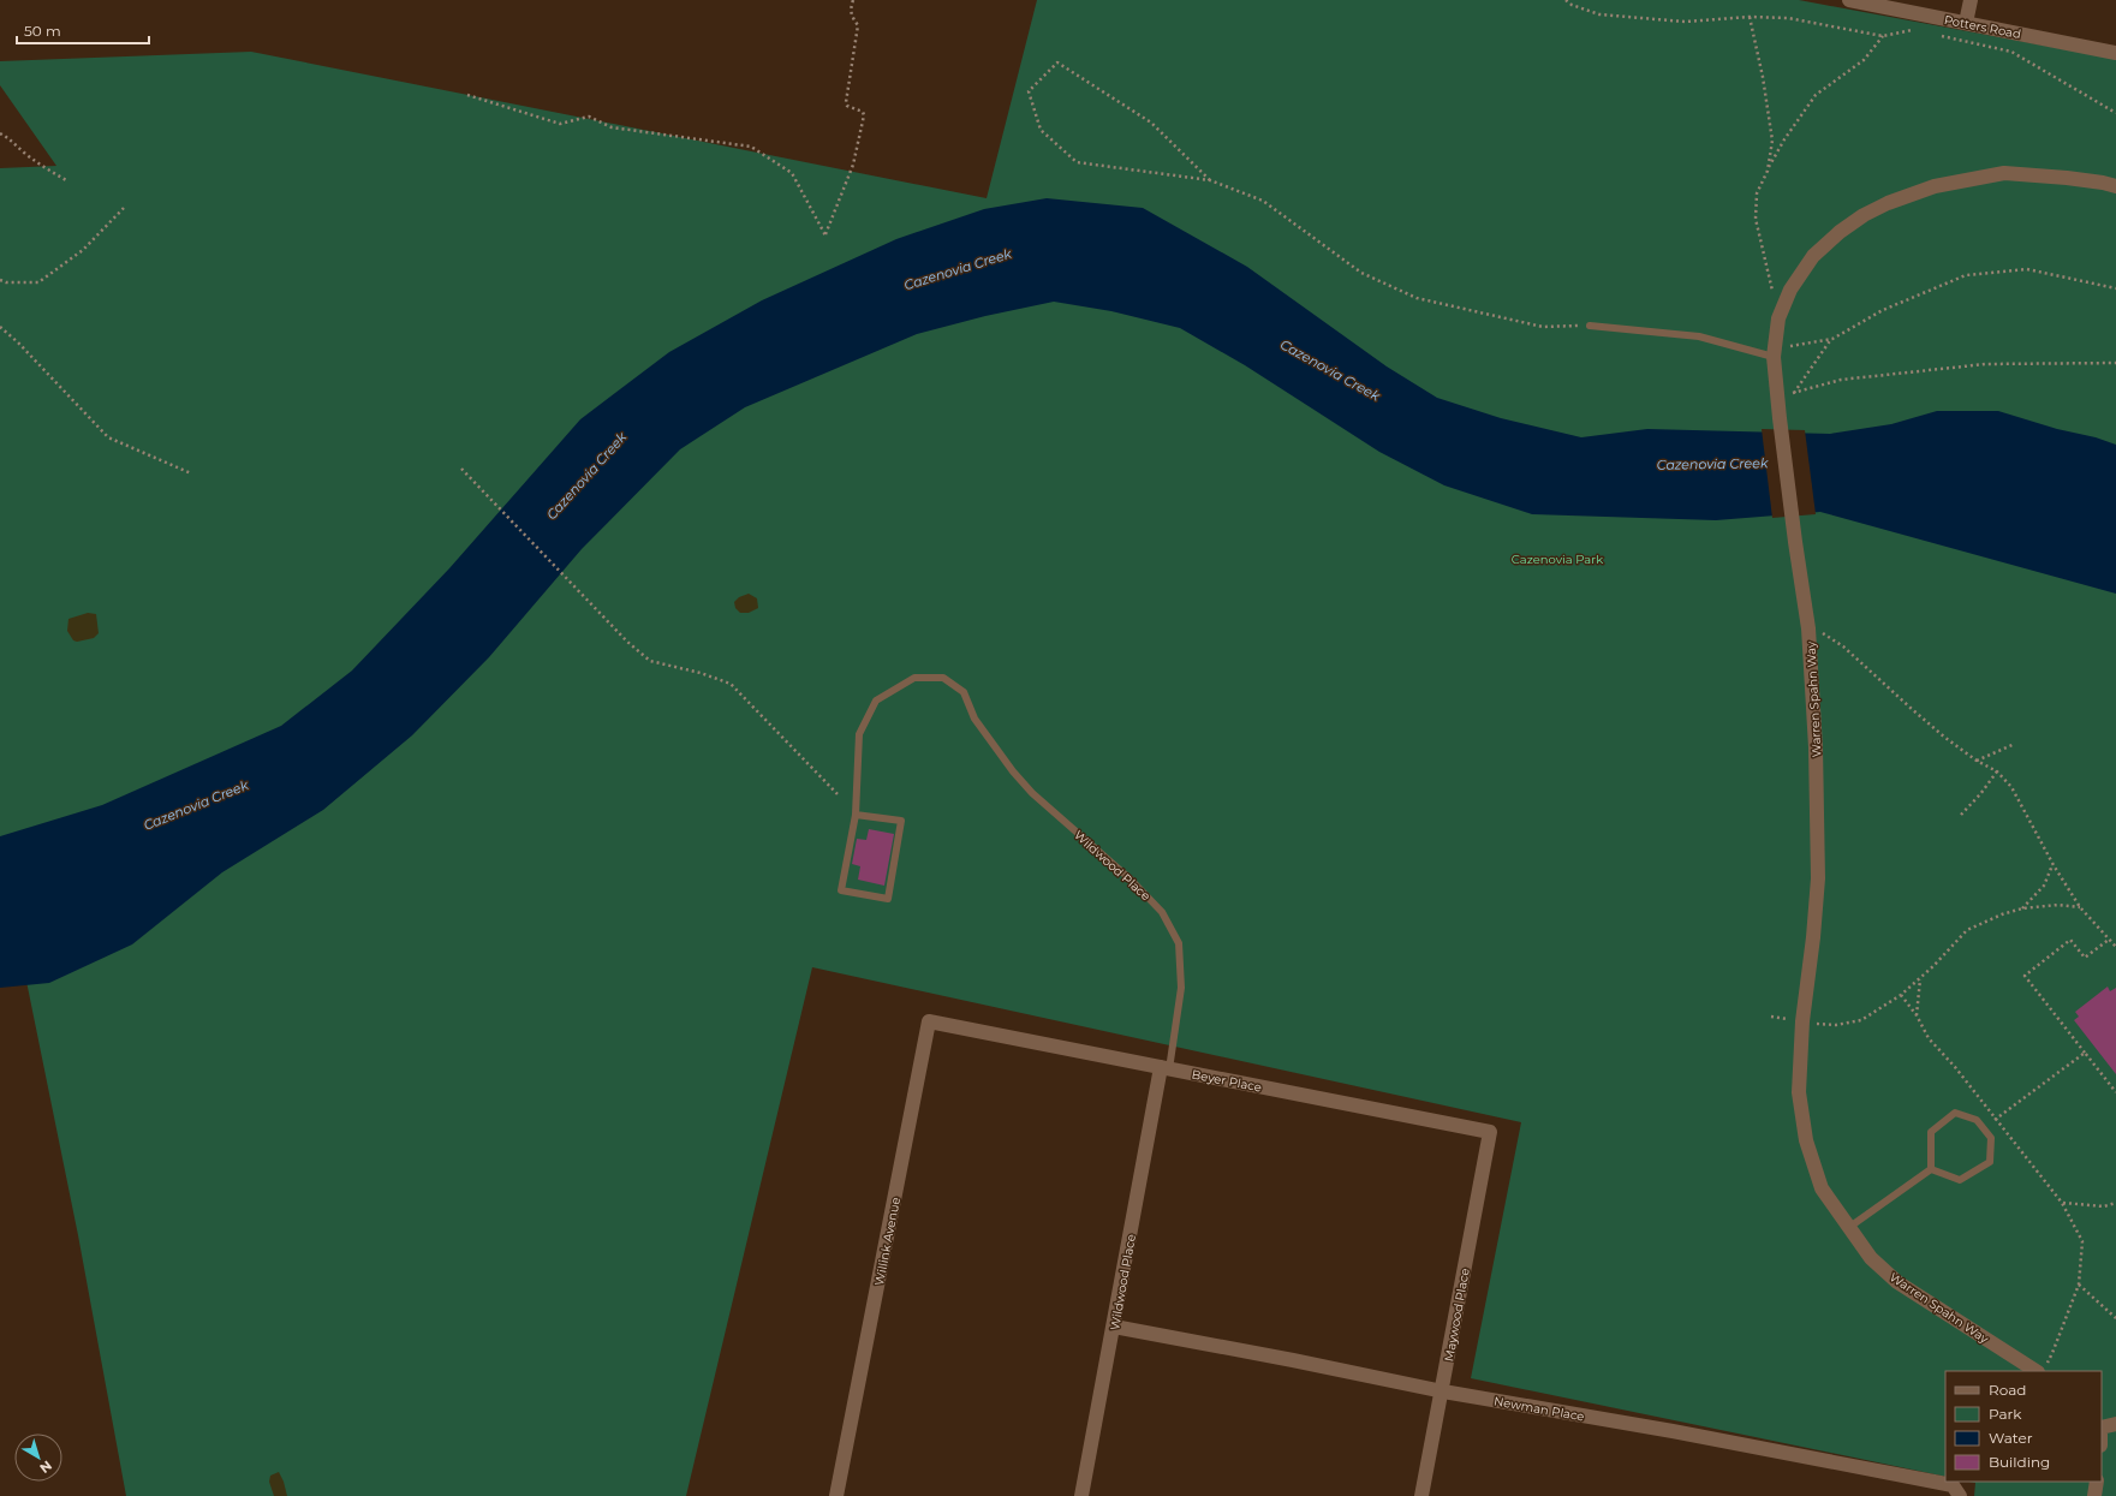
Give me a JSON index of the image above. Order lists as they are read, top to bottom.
{
  "streets": {
    "street": [
      "Potters Road",
      "Warren Spahn Way",
      "Wildwood Place",
      "Beyer Place",
      "Willink Avenue",
      "Maywood Place",
      "Newman Place"
    ]
  },
  "crossings": [
    ["Wildwood Place", "Beyer Place"],
    ["Wildwood Place", "Newman Place"],
    ["Beyer Place", "Willink Avenue"],
    ["Beyer Place", "Maywood Place"],
    ["Maywood Place", "Newman Place"]
  ],
  "water": ["Cazenovia Creek"],
  "parks": ["Cazenovia Park"],
  "legend": [
    "Road",
    "Park",
    "Water",
    "Building"
  ],
  "scale_bar": "50 m",
  "north": "bottom right"
}
